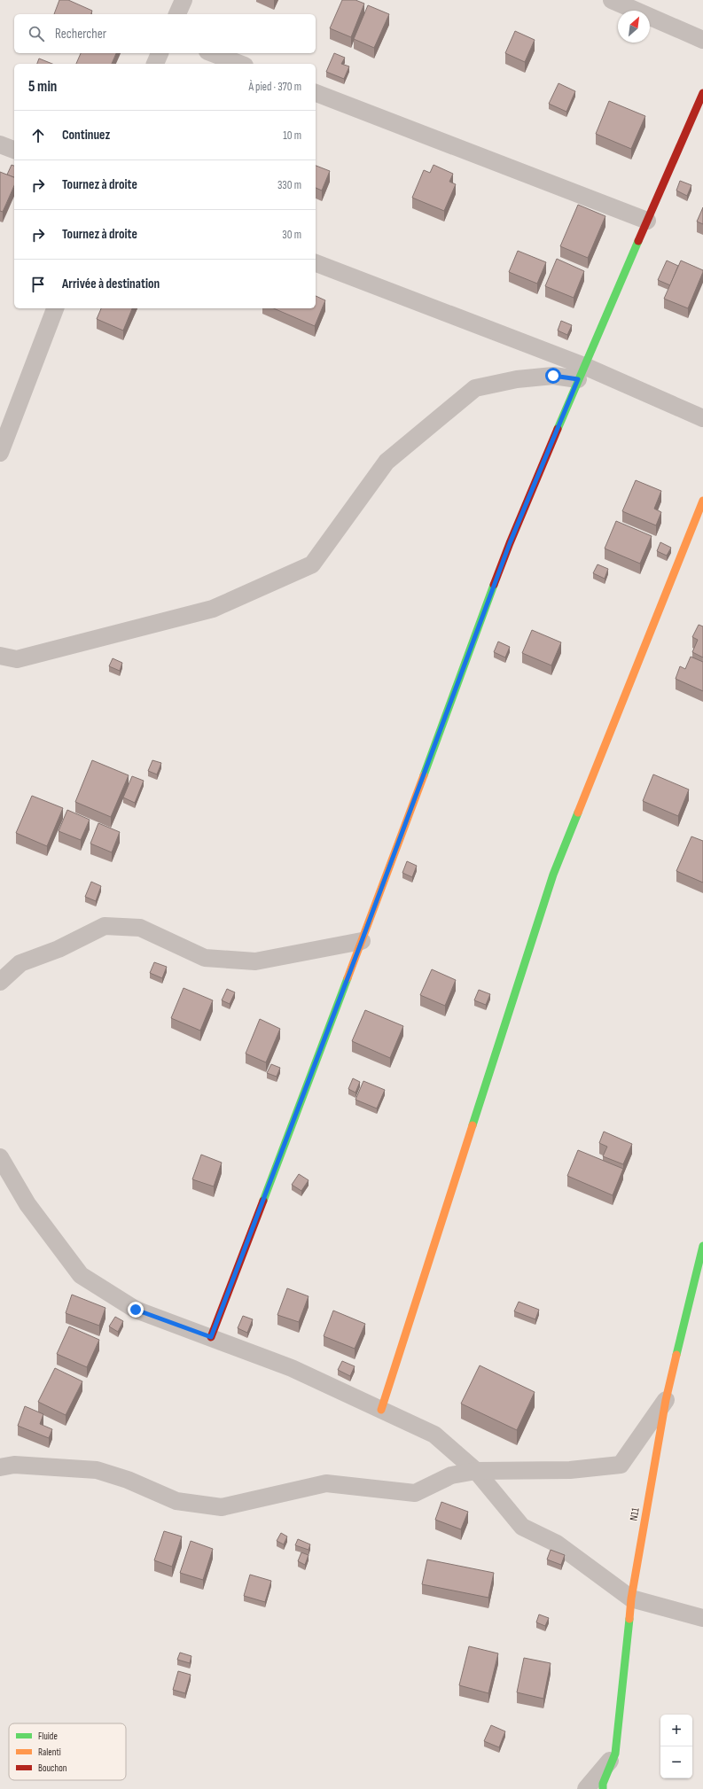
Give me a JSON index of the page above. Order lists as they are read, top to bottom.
{
  "streets": {
    "street": ["N11"]
  },
  "legend": ["Fluide", "Ralenti", "Bouchon"],
  "north": "top right",
  "page": {
    "search": "Rechercher",
    "heading": ["5 min", "À pied · 370 m"],
    "list": [
      ["Continuez", "10 m"],
      ["Tournez à droite", "330 m"],
      ["Tournez à droite", "30 m"],
      "Arrivée à destination"
    ],
    "map_buttons": ["+", "−"]
  }
}
